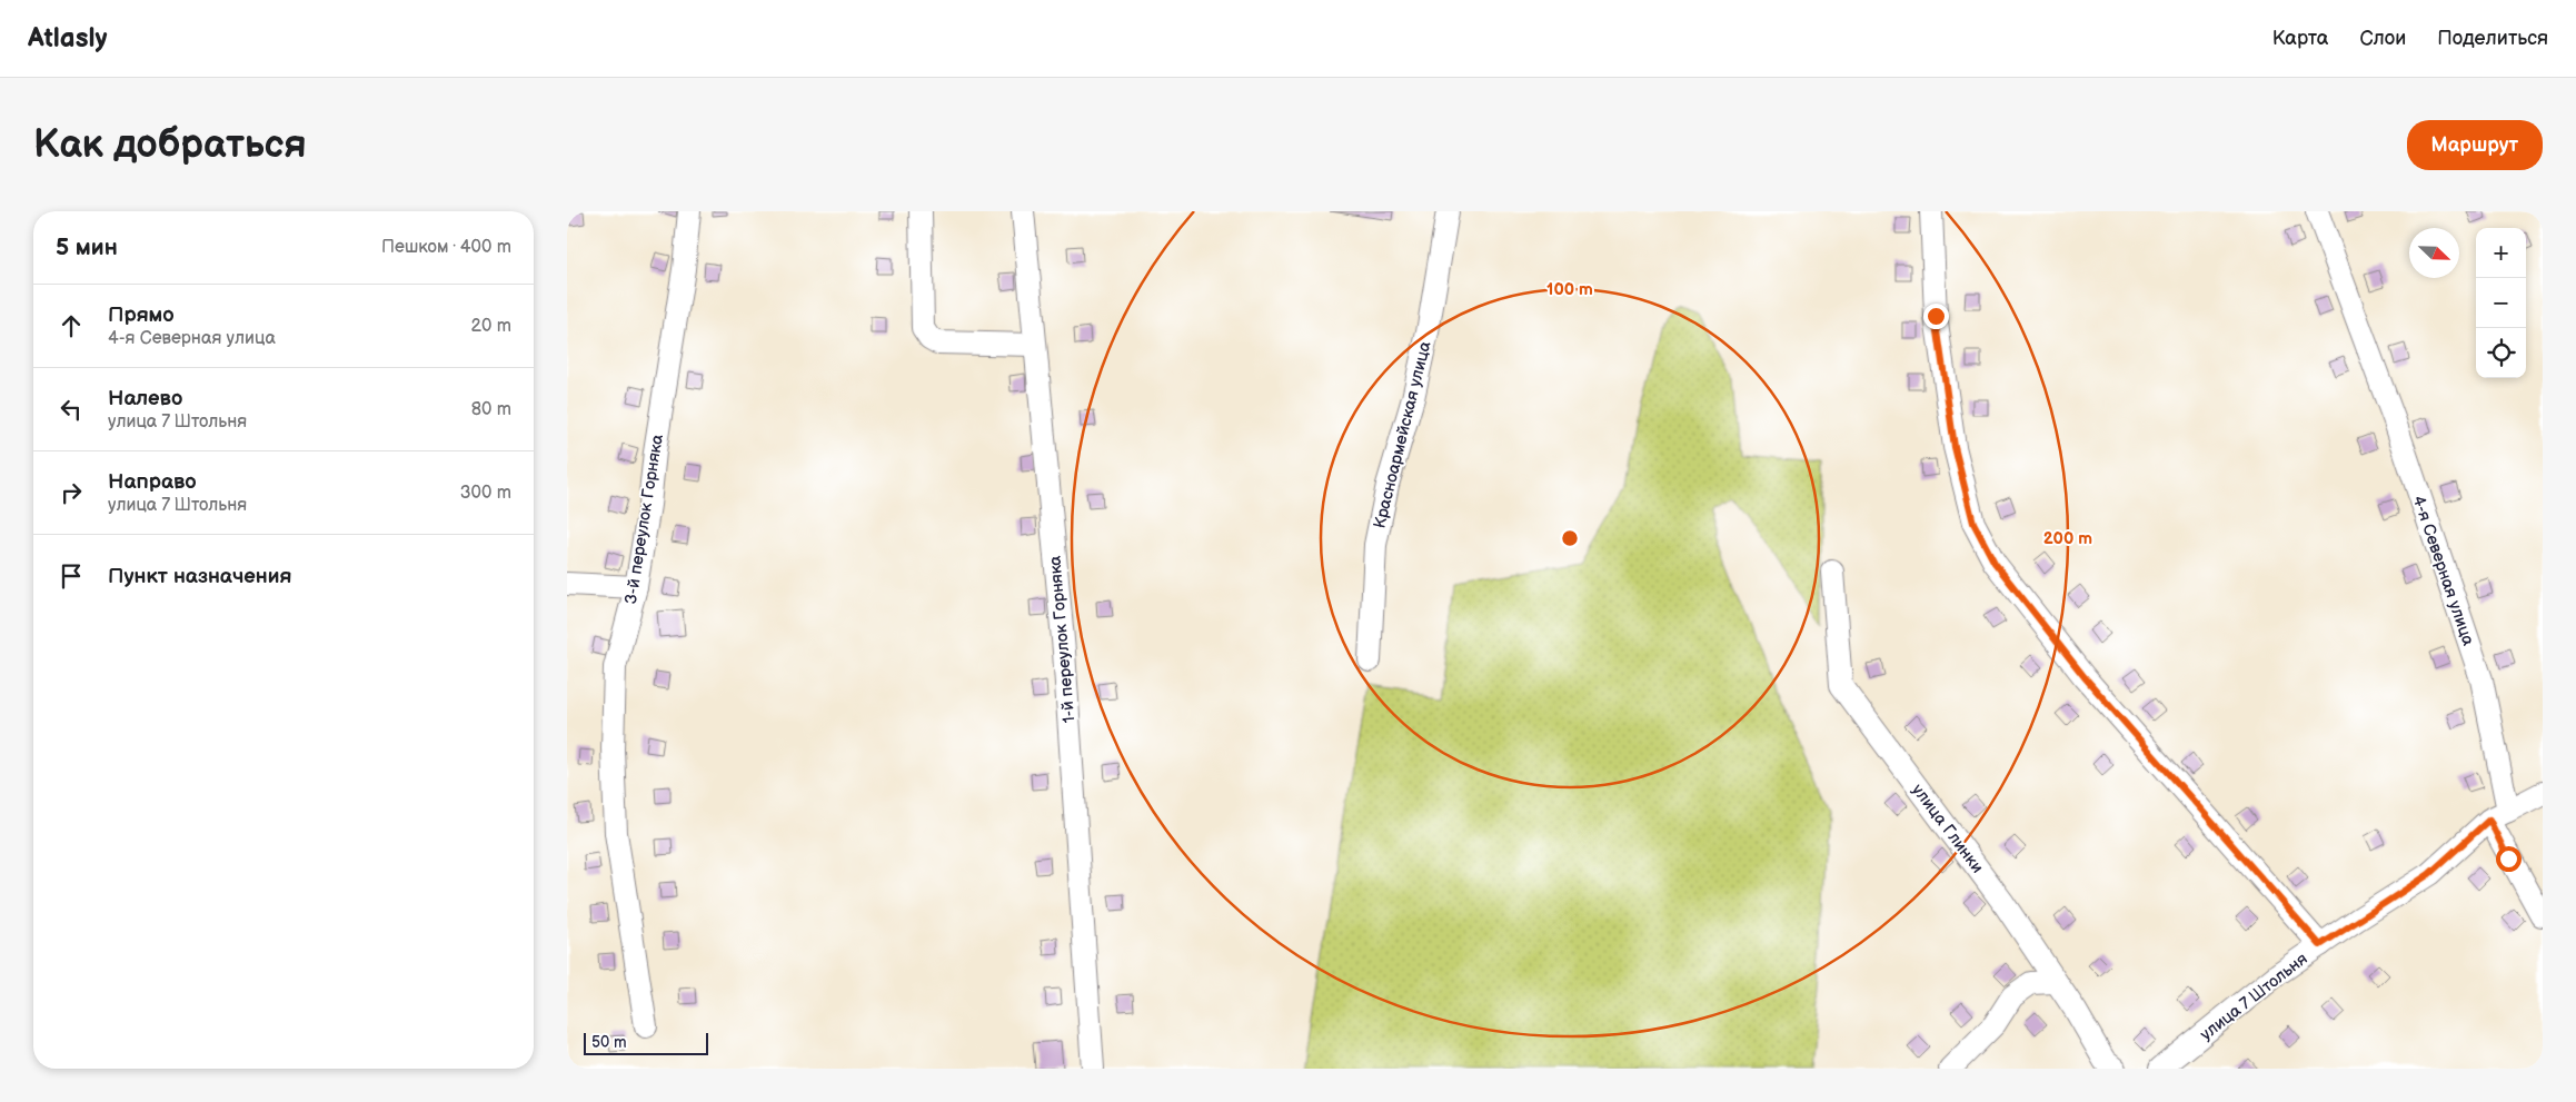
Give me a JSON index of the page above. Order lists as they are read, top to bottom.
{
  "streets": {
    "street": [
      "Красноармейская улица",
      "3-й переулок Горняка",
      "4-я Северная улица",
      "1-й переулок Горняка",
      "улица Глинки",
      "улица 7 Штольня"
    ]
  },
  "crossings": [
    ["4-я Северная улица", "улица 7 Штольня"]
  ],
  "scale_bar": "50 m",
  "north": "bottom right",
  "page": {
    "header": "Atlasly",
    "nav": ["Карта", "Слои", "Поделиться"],
    "buttons": "Маршрут",
    "title": "Как добраться",
    "heading": ["5 мин", "Пешком · 400 m"],
    "map_buttons": ["+", "−"],
    "list": [
      ["Прямо", "4-я Северная улица", "20 m"],
      ["Налево", "улица 7 Штольня", "80 m"],
      ["Направо", "улица 7 Штольня", "300 m"],
      "Пункт назначения"
    ],
    "scale": "50 m"
  },
  "rings": ["100 m", "200 m"]
}
